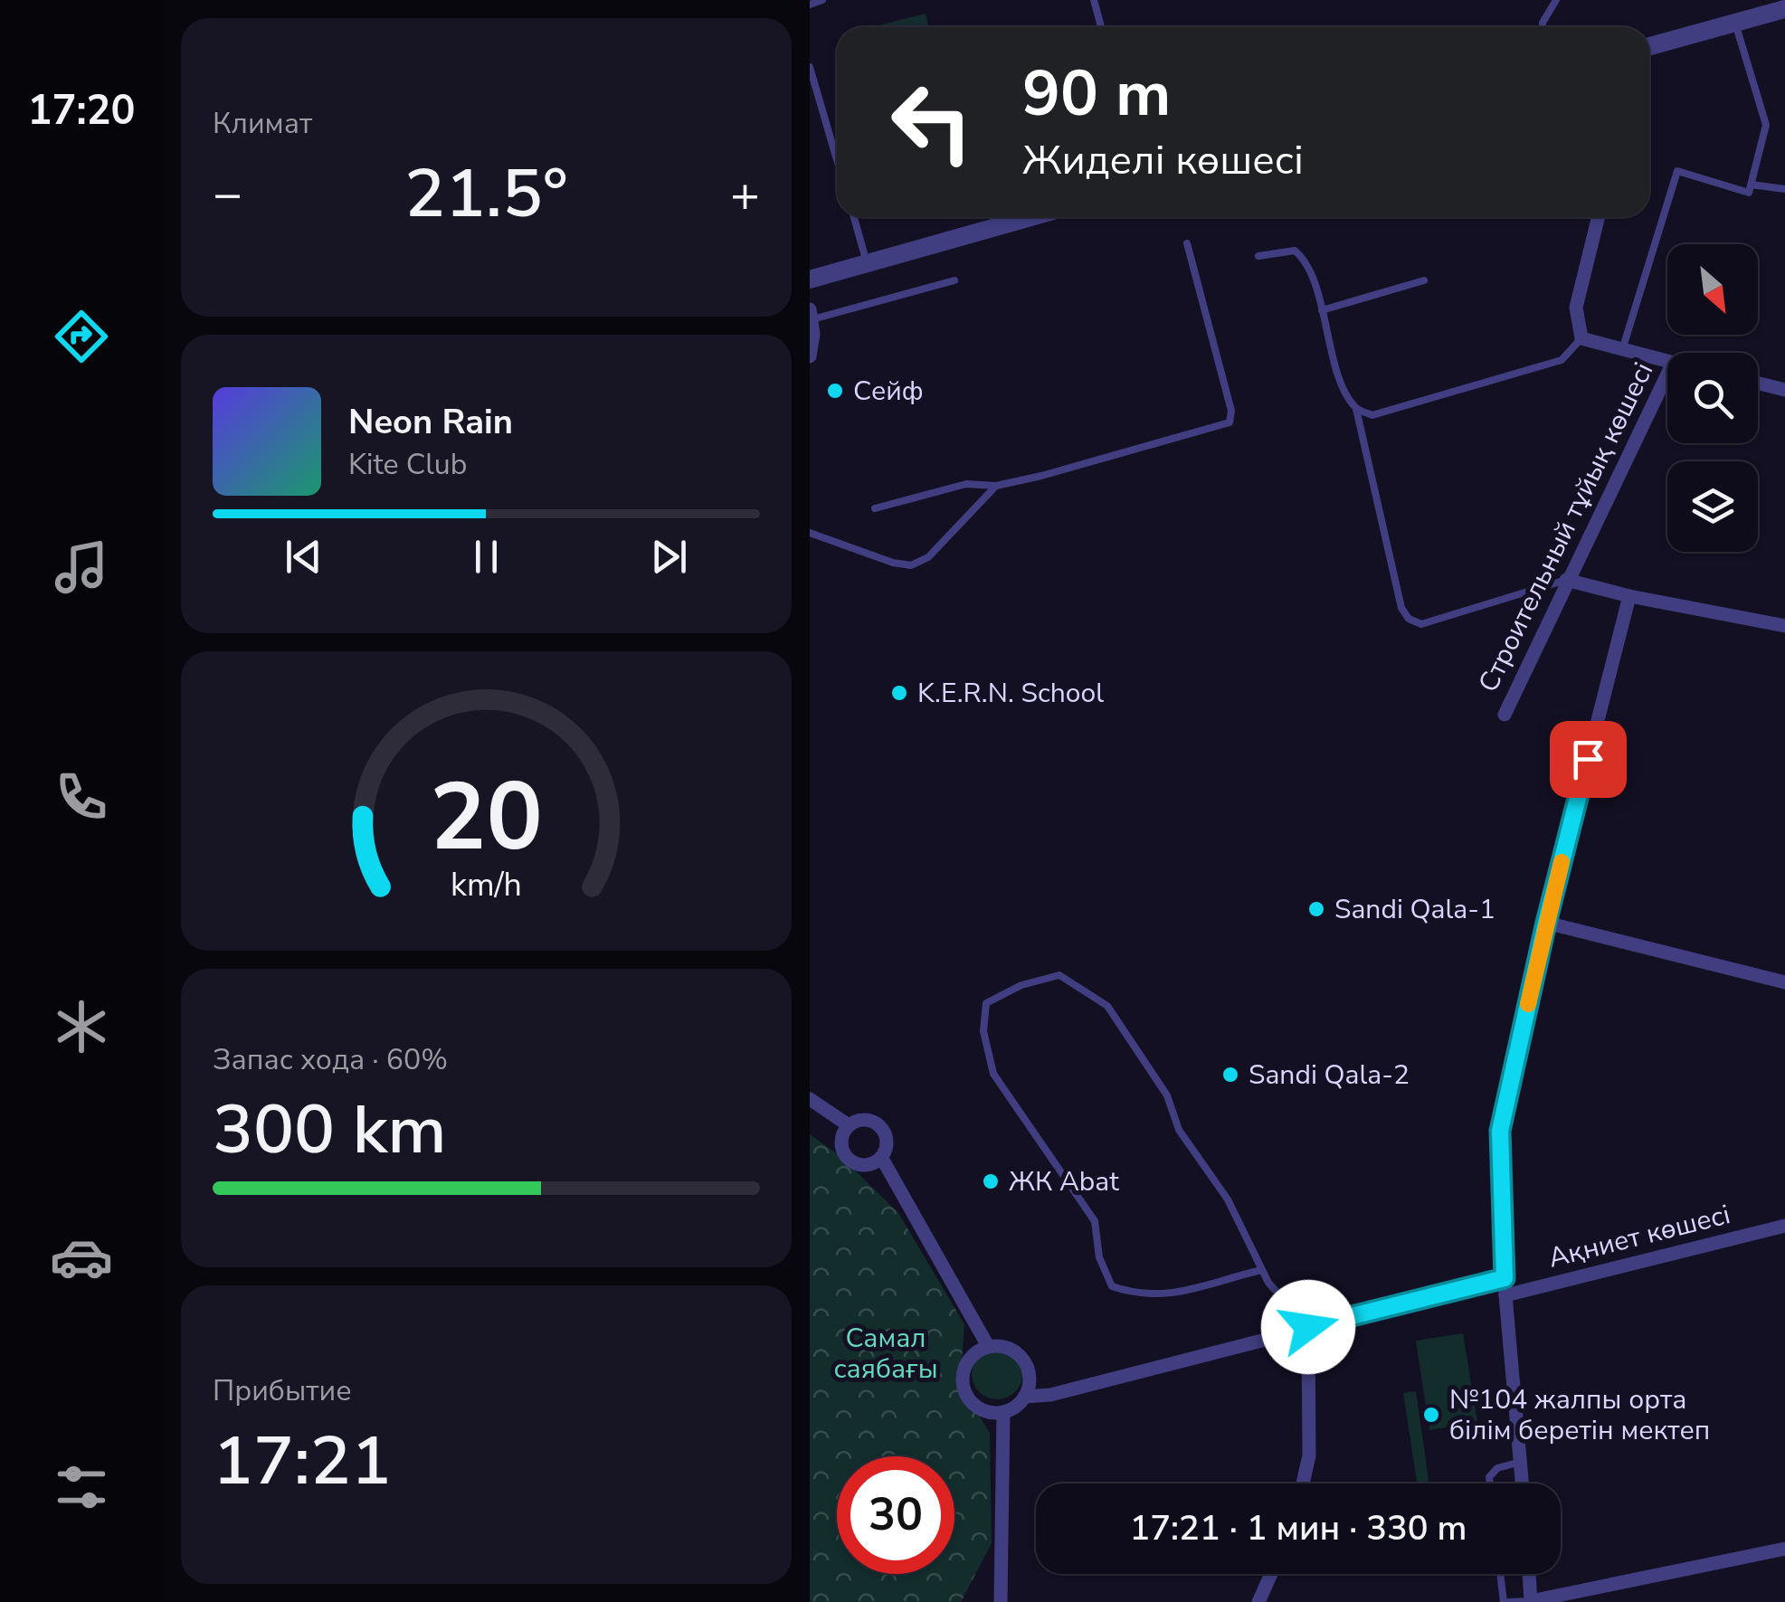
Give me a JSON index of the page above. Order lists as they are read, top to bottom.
{
  "streets": {
    "street": ["Строительный тұйық көшесі", "Ақниет көшесі"]
  },
  "parks": ["Самал саябағы"],
  "places": [
    "Сейф",
    "K.E.R.N. School",
    "Sandi Qala-1",
    "Sandi Qala-2",
    "ЖК Abat",
    "№104 жалпы орта білім беретін мектеп"
  ],
  "north": "bottom right",
  "page": {
    "tabs": "17:20",
    "tile": [
      "Климат",
      ["Запас хода · 60%", "300 km"],
      ["Прибытие", "17:21"]
    ],
    "turn": ["90 m", "Жиделі көшесі"],
    "heat": ["−", "21.5°", "+"],
    "song": ["Neon Rain", "Kite Club"],
    "limit": "30",
    "trip": "17:21 · 1 мин · 330 m",
    "gauge": ["20", "km/h"]
  }
}
